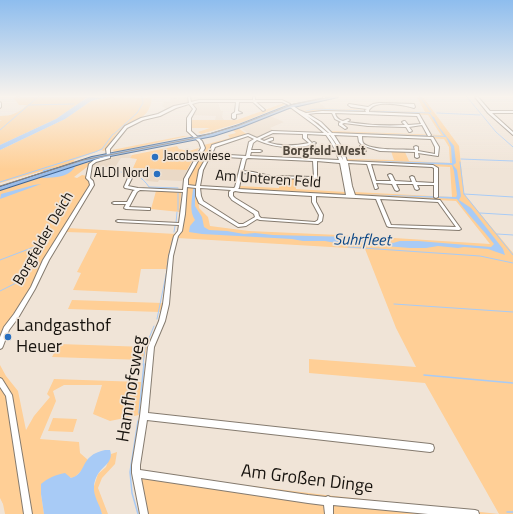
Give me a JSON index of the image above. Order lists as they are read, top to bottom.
{
  "streets": {
    "street": [
      "Am Unteren Feld",
      "Borgfelder Deich",
      "Hamfhofsweg",
      "Am Großen Dinge"
    ]
  },
  "crossings": [
    ["Am Unteren Feld", "Hamfhofsweg"],
    ["Hamfhofsweg", "Am Großen Dinge"]
  ],
  "districts": ["Borgfeld-West"],
  "water": ["Suhrfleet"],
  "places": ["Jacobswiese", "ALDI Nord", "Landgasthof Heuer"]
}
